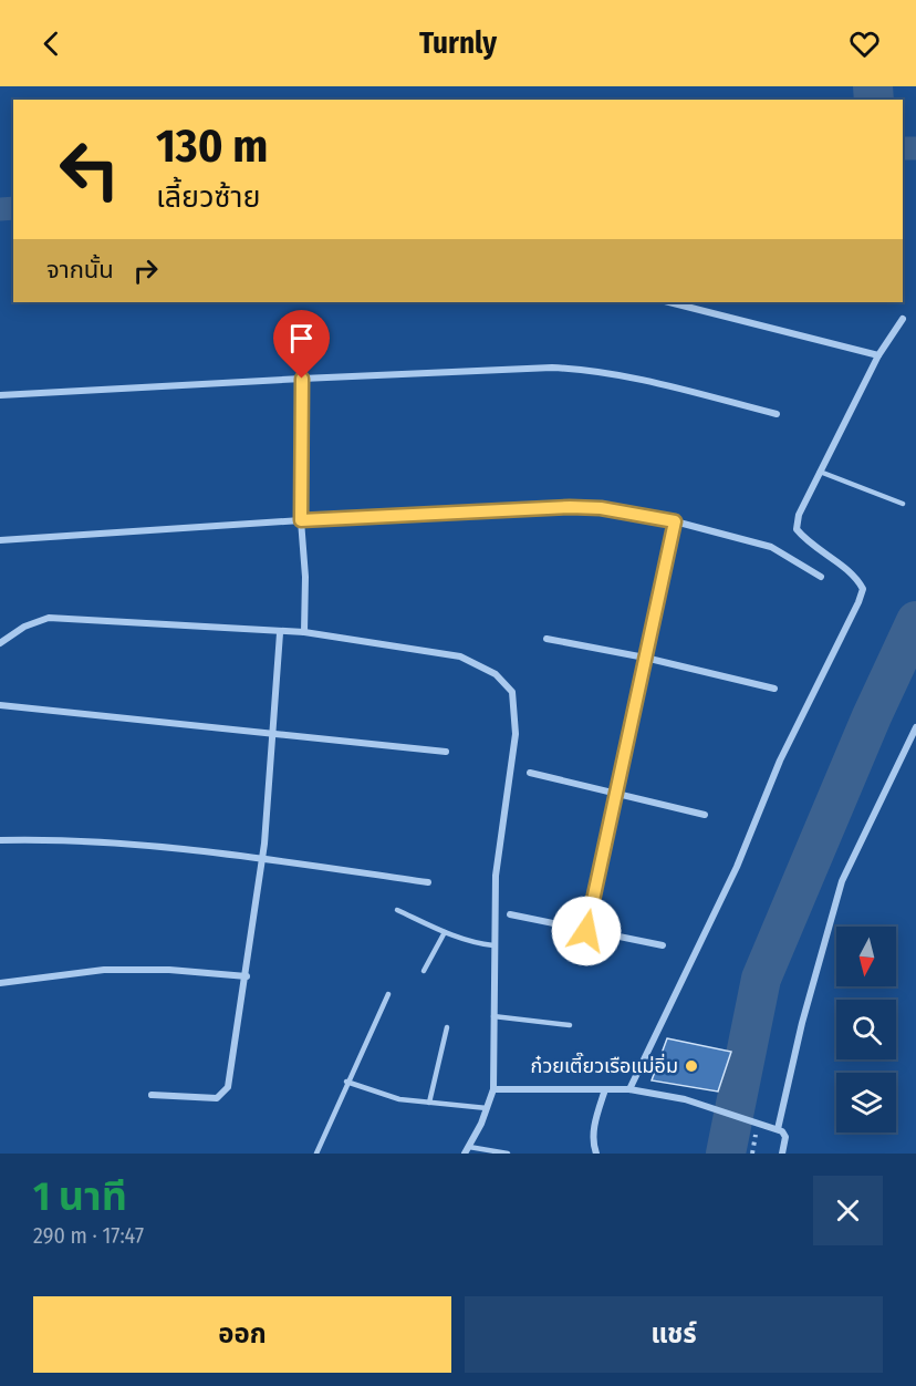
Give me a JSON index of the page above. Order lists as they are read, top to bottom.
{
  "places": ["ก๋วยเตี๊ยวเรือแม่อิ่ม"],
  "north": "bottom",
  "page": {
    "header": "Turnly",
    "turn": ["130 m", "เลี้ยวซ้าย"],
    "then": "จากนั้น",
    "heading": ["1 นาที", "290 m · 17:47"],
    "buttons": ["ออก", "แชร์"]
  }
}
